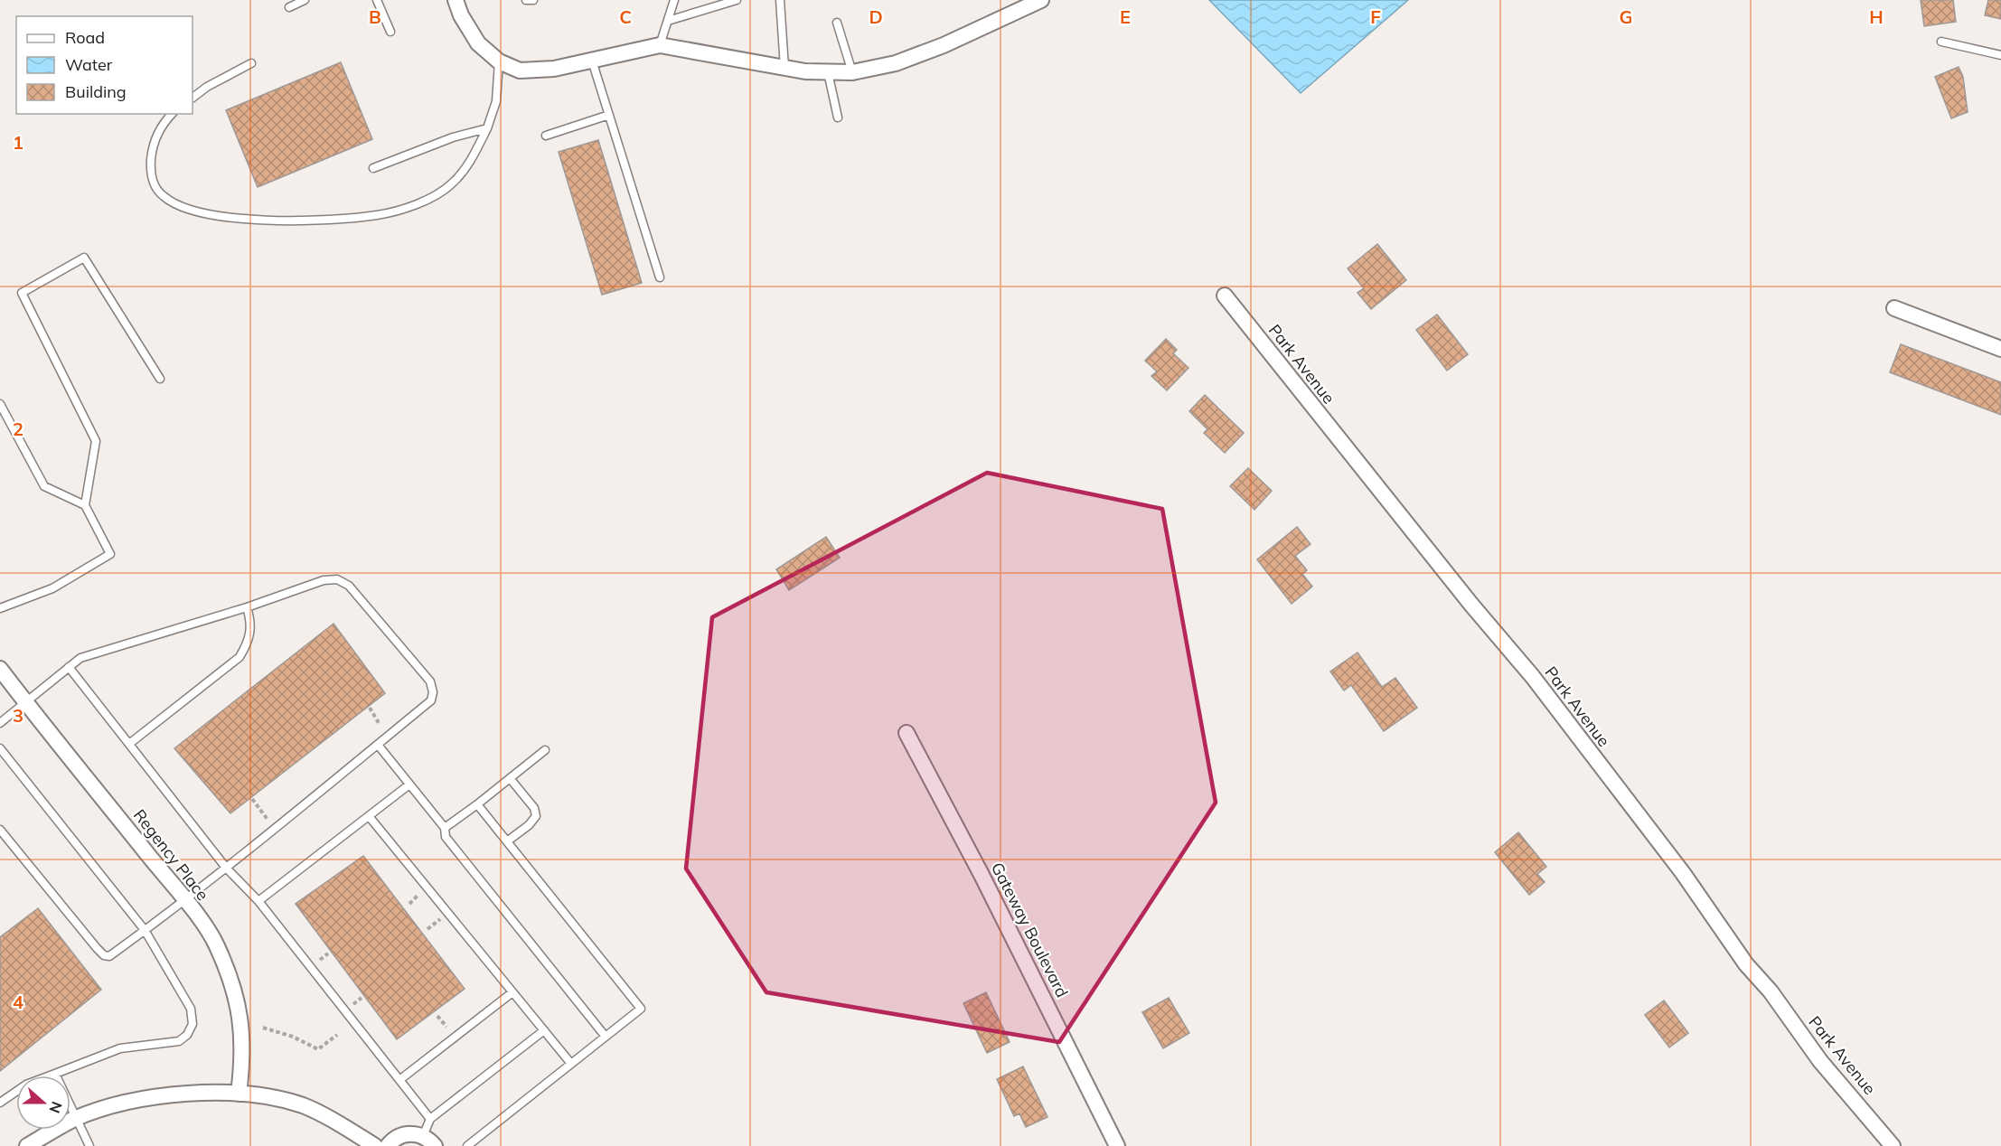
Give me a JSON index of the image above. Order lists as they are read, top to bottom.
{
  "streets": {
    "street": ["Park Avenue", "Regency Place", "Gateway Boulevard"]
  },
  "legend": ["Road", "Water", "Building"],
  "north": "right",
  "grid": {
    "columns": [
      "B",
      "C",
      "D",
      "E",
      "F",
      "G",
      "H"
    ],
    "rows": [
      "1",
      "2",
      "3",
      "4"
    ]
  }
}
